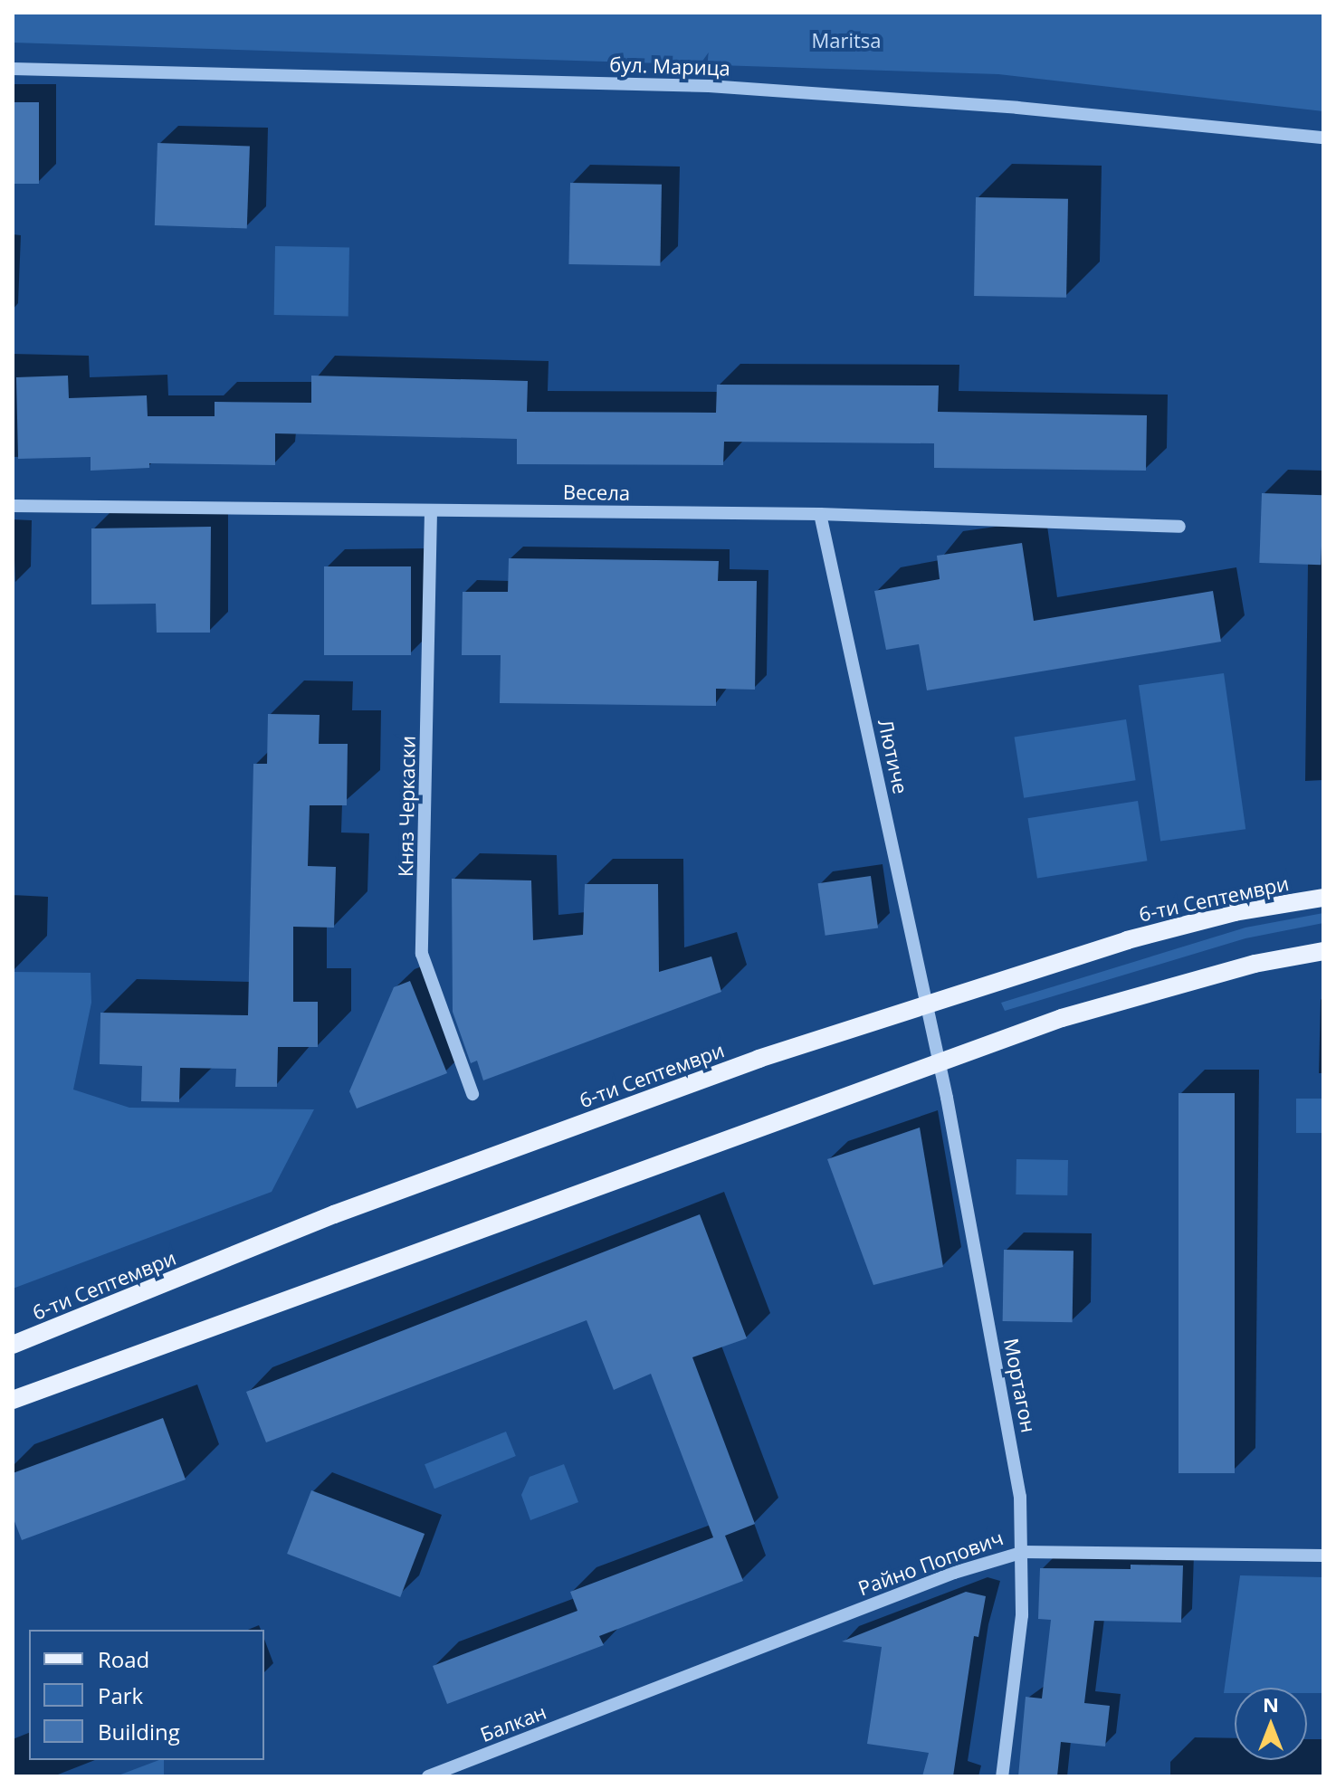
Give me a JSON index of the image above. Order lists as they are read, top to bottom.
{
  "streets": {
    "main road": ["6-ти Септември"],
    "street": [
      "бул. Марица",
      "Весела",
      "Лютиче",
      "Княз Черкаски",
      "Мортагон",
      "Райно Попович",
      "Балкан"
    ]
  },
  "crossings": [
    ["Весела", "Лютиче"],
    ["Весела", "Княз Черкаски"],
    ["Лютиче", "6-ти Септември"],
    ["Лютиче", "Мортагон"],
    ["6-ти Септември", "Мортагон"],
    ["Мортагон", "Райно Попович"],
    ["Райно Попович", "Балкан"]
  ],
  "parks": ["Maritsa"],
  "legend": ["Road", "Park", "Building"],
  "north": "top"
}
